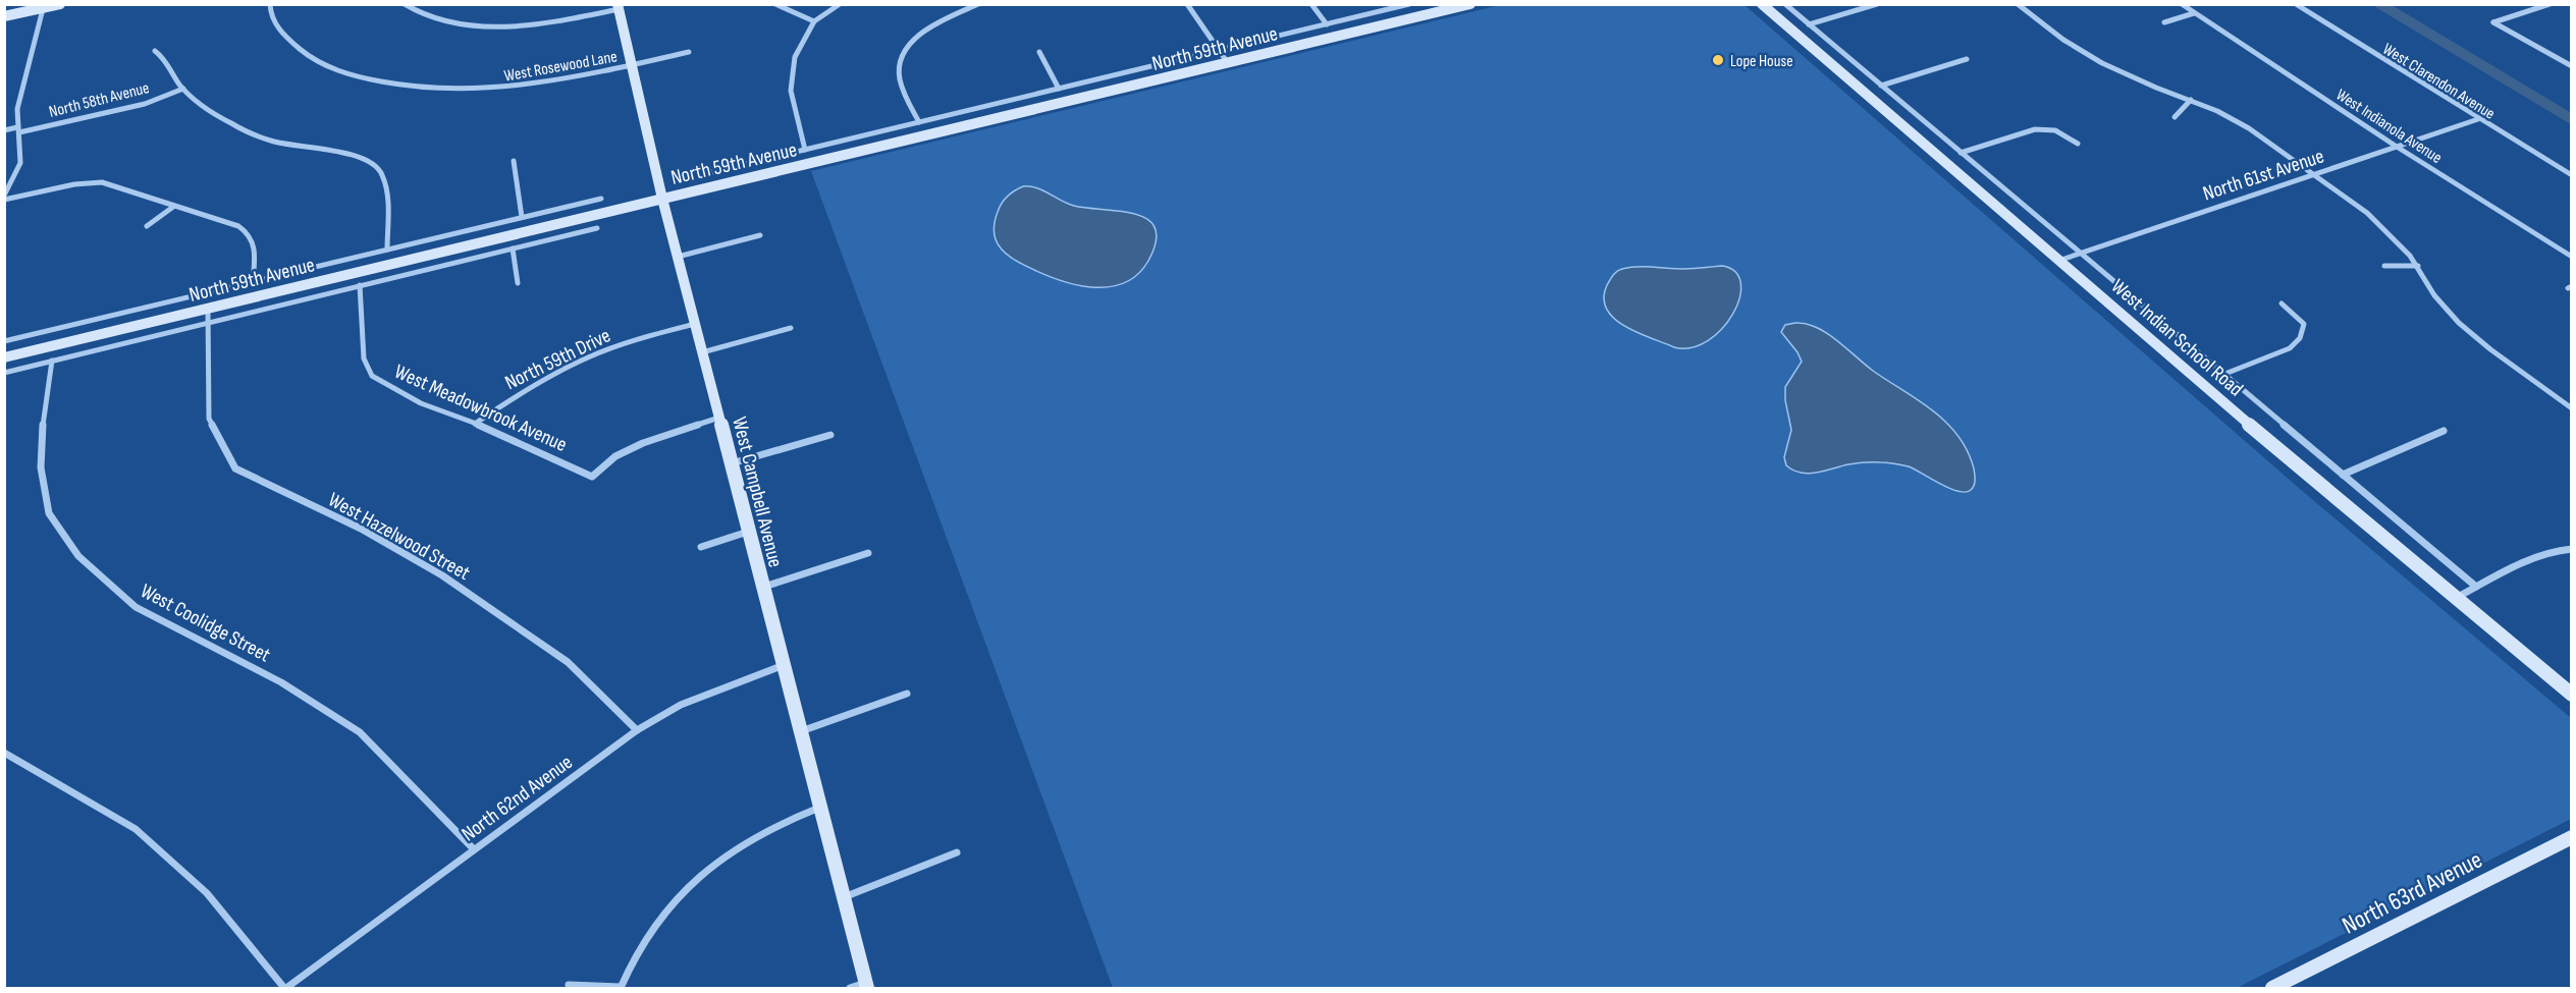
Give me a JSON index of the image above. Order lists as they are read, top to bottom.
{
  "streets": {
    "main road": [
      "North 59th Avenue",
      "West Indian School Road",
      "West Campbell Avenue",
      "North 63rd Avenue"
    ],
    "street": [
      "West Rosewood Lane",
      "West Clarendon Avenue",
      "North 58th Avenue",
      "West Indianola Avenue",
      "North 61st Avenue",
      "North 59th Drive",
      "West Meadowbrook Avenue",
      "West Hazelwood Street",
      "West Coolidge Street",
      "North 62nd Avenue"
    ]
  },
  "crossings": [
    ["North 59th Avenue", "West Meadowbrook Avenue"],
    ["North 59th Avenue", "West Campbell Avenue"],
    ["North 59th Avenue", "West Hazelwood Street"],
    ["North 59th Avenue", "West Coolidge Street"],
    ["West Rosewood Lane", "West Campbell Avenue"],
    ["West Clarendon Avenue", "North 61st Avenue"],
    ["West Indianola Avenue", "North 61st Avenue"],
    ["North 61st Avenue", "West Indian School Road"],
    ["North 59th Drive", "West Meadowbrook Avenue"],
    ["North 59th Drive", "West Campbell Avenue"],
    ["West Meadowbrook Avenue", "West Campbell Avenue"],
    ["West Campbell Avenue", "North 62nd Avenue"],
    ["West Hazelwood Street", "North 62nd Avenue"],
    ["West Coolidge Street", "North 62nd Avenue"]
  ],
  "places": ["Lope House"]
}
